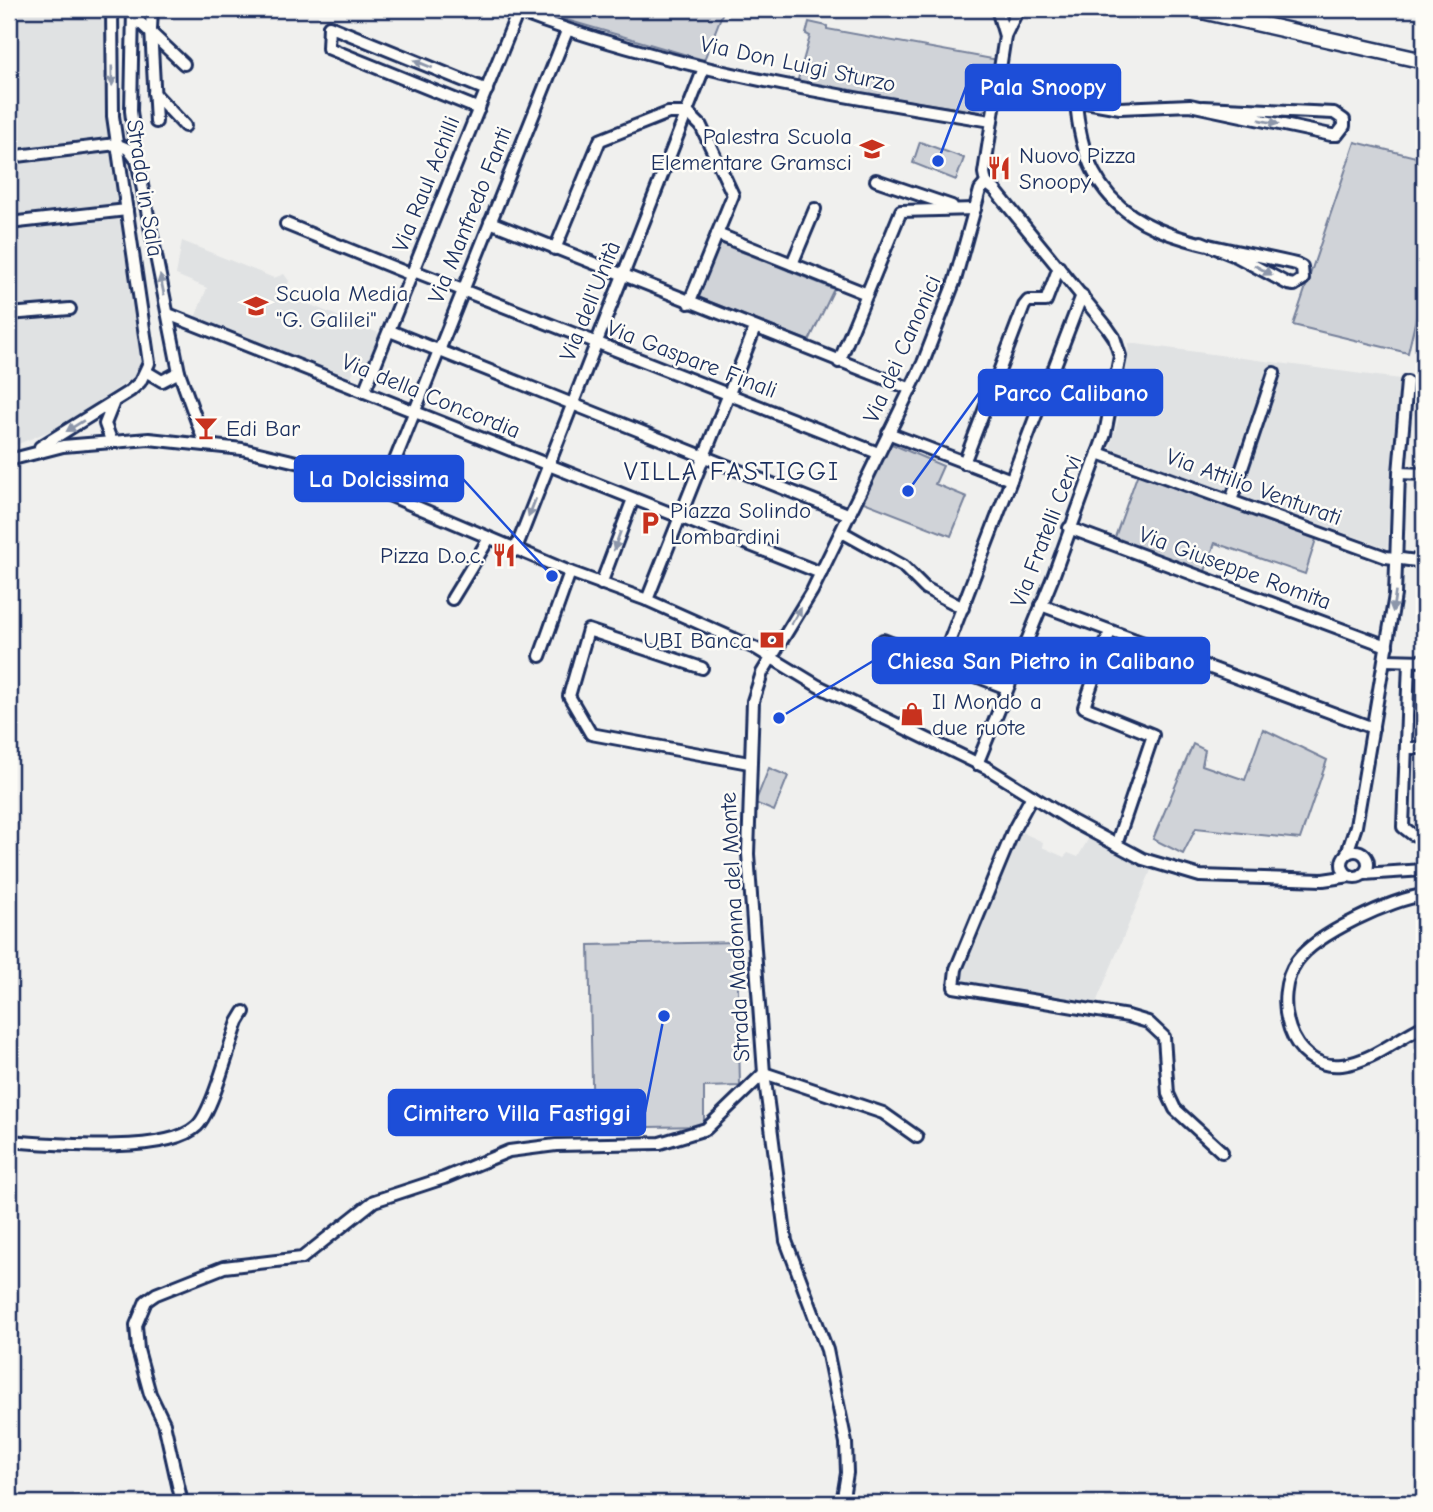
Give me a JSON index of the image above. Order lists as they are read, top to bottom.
{
  "streets": {
    "street": [
      "Via Don Luigi Sturzo",
      "Via Raul Achilli",
      "Strada in Sala",
      "Via Manfredo Fanti",
      "Via dell'Unità",
      "Via dei Canonici",
      "Via Gaspare Finali",
      "Via della Concordia",
      "Via Attilio Venturati",
      "Via Fratelli Cervi",
      "Via Giuseppe Romita",
      "Strada Madonna del Monte"
    ]
  },
  "crossings": [
    ["Via Don Luigi Sturzo", "Via Raul Achilli"],
    ["Via Don Luigi Sturzo", "Via Manfredo Fanti"],
    ["Via Don Luigi Sturzo", "Via dell'Unità"],
    ["Via Don Luigi Sturzo", "Via dei Canonici"],
    ["Via Raul Achilli", "Via Gaspare Finali"],
    ["Via Raul Achilli", "Via della Concordia"],
    ["Strada in Sala", "Via della Concordia"],
    ["Via Manfredo Fanti", "Via Gaspare Finali"],
    ["Via Manfredo Fanti", "Via della Concordia"],
    ["Via dell'Unità", "Via Gaspare Finali"],
    ["Via dell'Unità", "Via della Concordia"],
    ["Via dei Canonici", "Via Gaspare Finali"],
    ["Via dei Canonici", "Via della Concordia"],
    ["Via dei Canonici", "Strada Madonna del Monte"],
    ["Via Attilio Venturati", "Via Fratelli Cervi"],
    ["Via Fratelli Cervi", "Via Giuseppe Romita"]
  ],
  "districts": ["VILLA FASTIGGI"],
  "places": {
    "school or university": ["Palestra Scuola Elementare Gramsci", "Scuola Media \"G. Galilei\""],
    "other": [
      "Pala Snoopy",
      "Parco Calibano",
      "La Dolcissima",
      "Chiesa San Pietro in Calibano",
      "Cimitero Villa Fastiggi"
    ],
    "restaurant": ["Nuovo Pizza Snoopy", "Pizza D.o.c."],
    "bar": ["Edi Bar"],
    "parking": ["Piazza Solindo Lombardini"],
    "bank": ["UBI Banca"],
    "shop": ["Il Mondo a due ruote"]
  }
}
